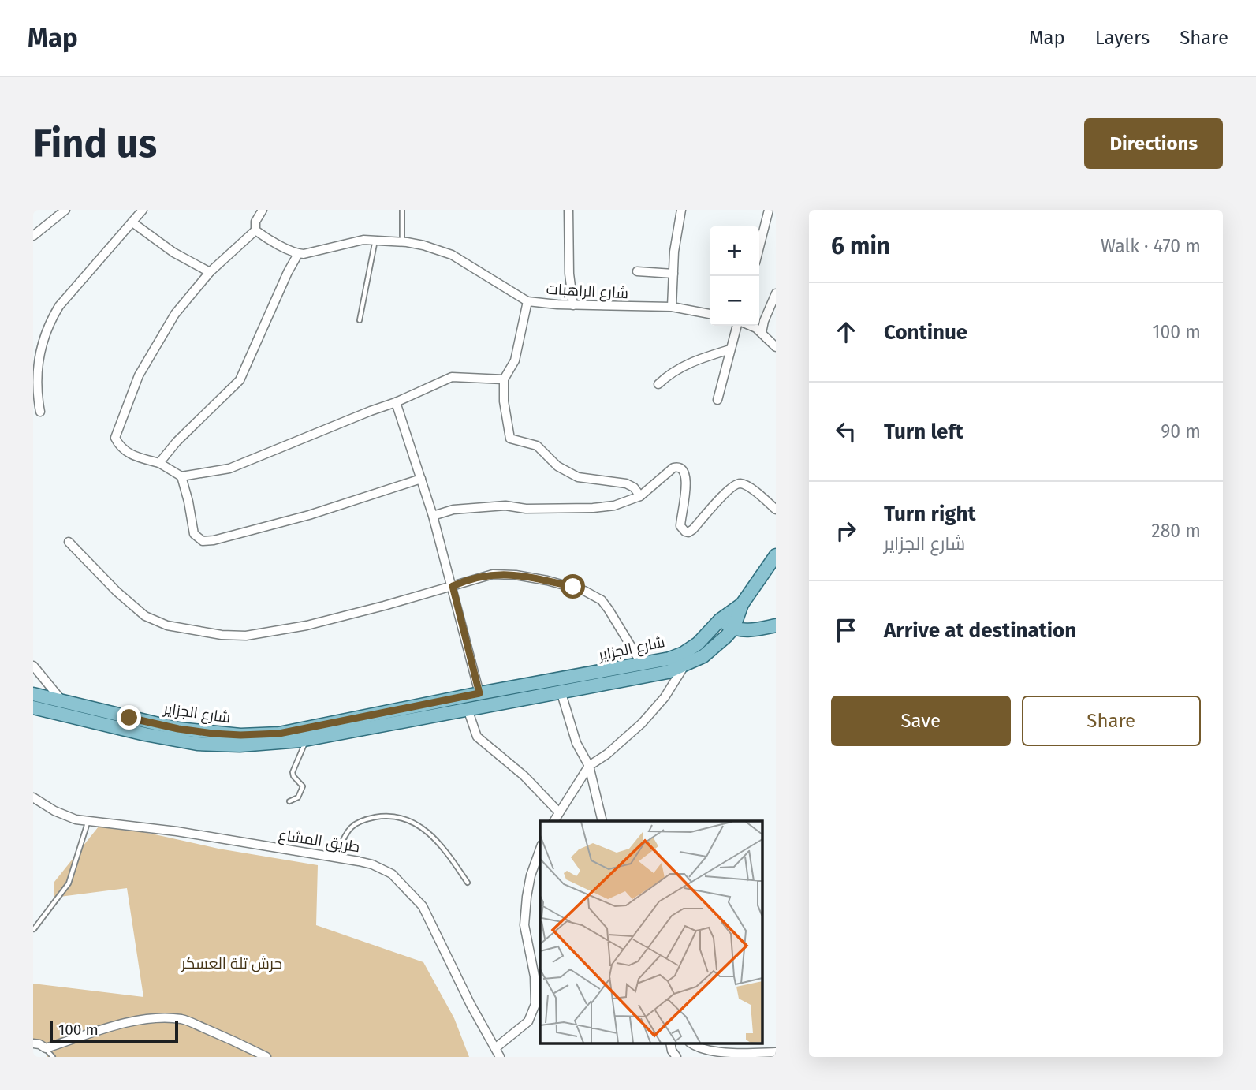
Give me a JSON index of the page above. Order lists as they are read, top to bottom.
{
  "streets": {
    "main road": ["شارع الجزاير"],
    "street": ["شارع الراهبات", "طريق المشاع"]
  },
  "parks": ["حرش تلة العسكر"],
  "scale_bar": "100 m",
  "page": {
    "header": "Map",
    "nav": ["Map", "Layers", "Share"],
    "buttons": [
      "Directions",
      ["Save", "Share"]
    ],
    "title": "Find us",
    "heading": ["6 min", "Walk · 470 m"],
    "map_buttons": ["+", "−"],
    "list": [
      ["Continue", "100 m"],
      ["Turn left", "90 m"],
      ["Turn right", "شارع الجزاير", "280 m"],
      "Arrive at destination"
    ],
    "scale": "100 m"
  }
}
